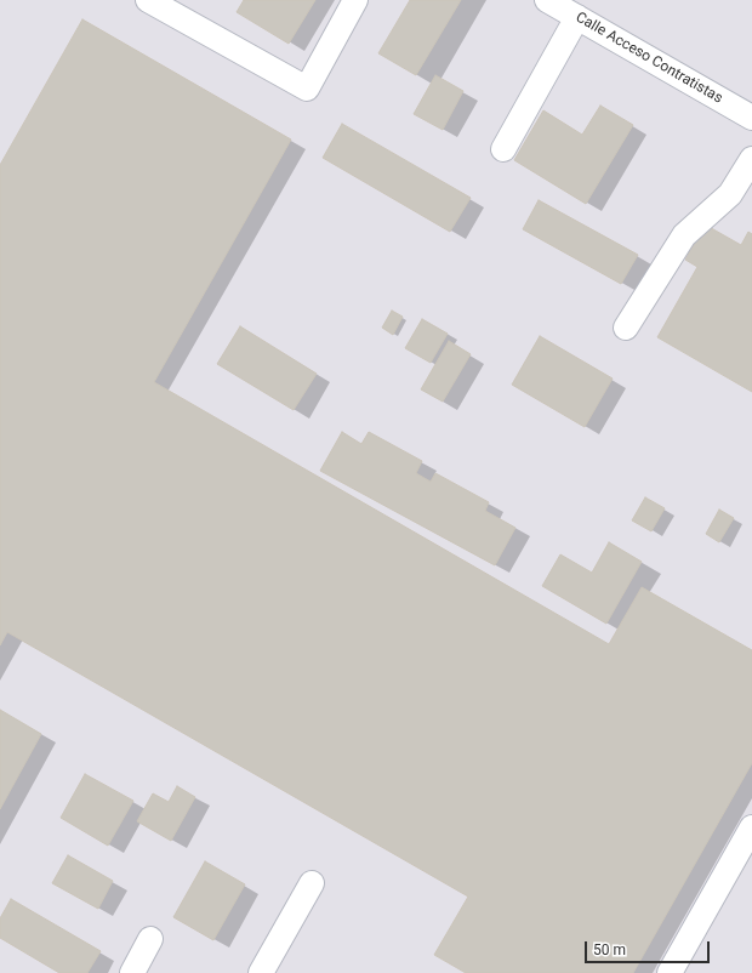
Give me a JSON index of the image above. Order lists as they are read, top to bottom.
{
  "streets": {
    "street": ["Calle Acceso Contratistas"]
  },
  "scale_bar": "50 m"
}
